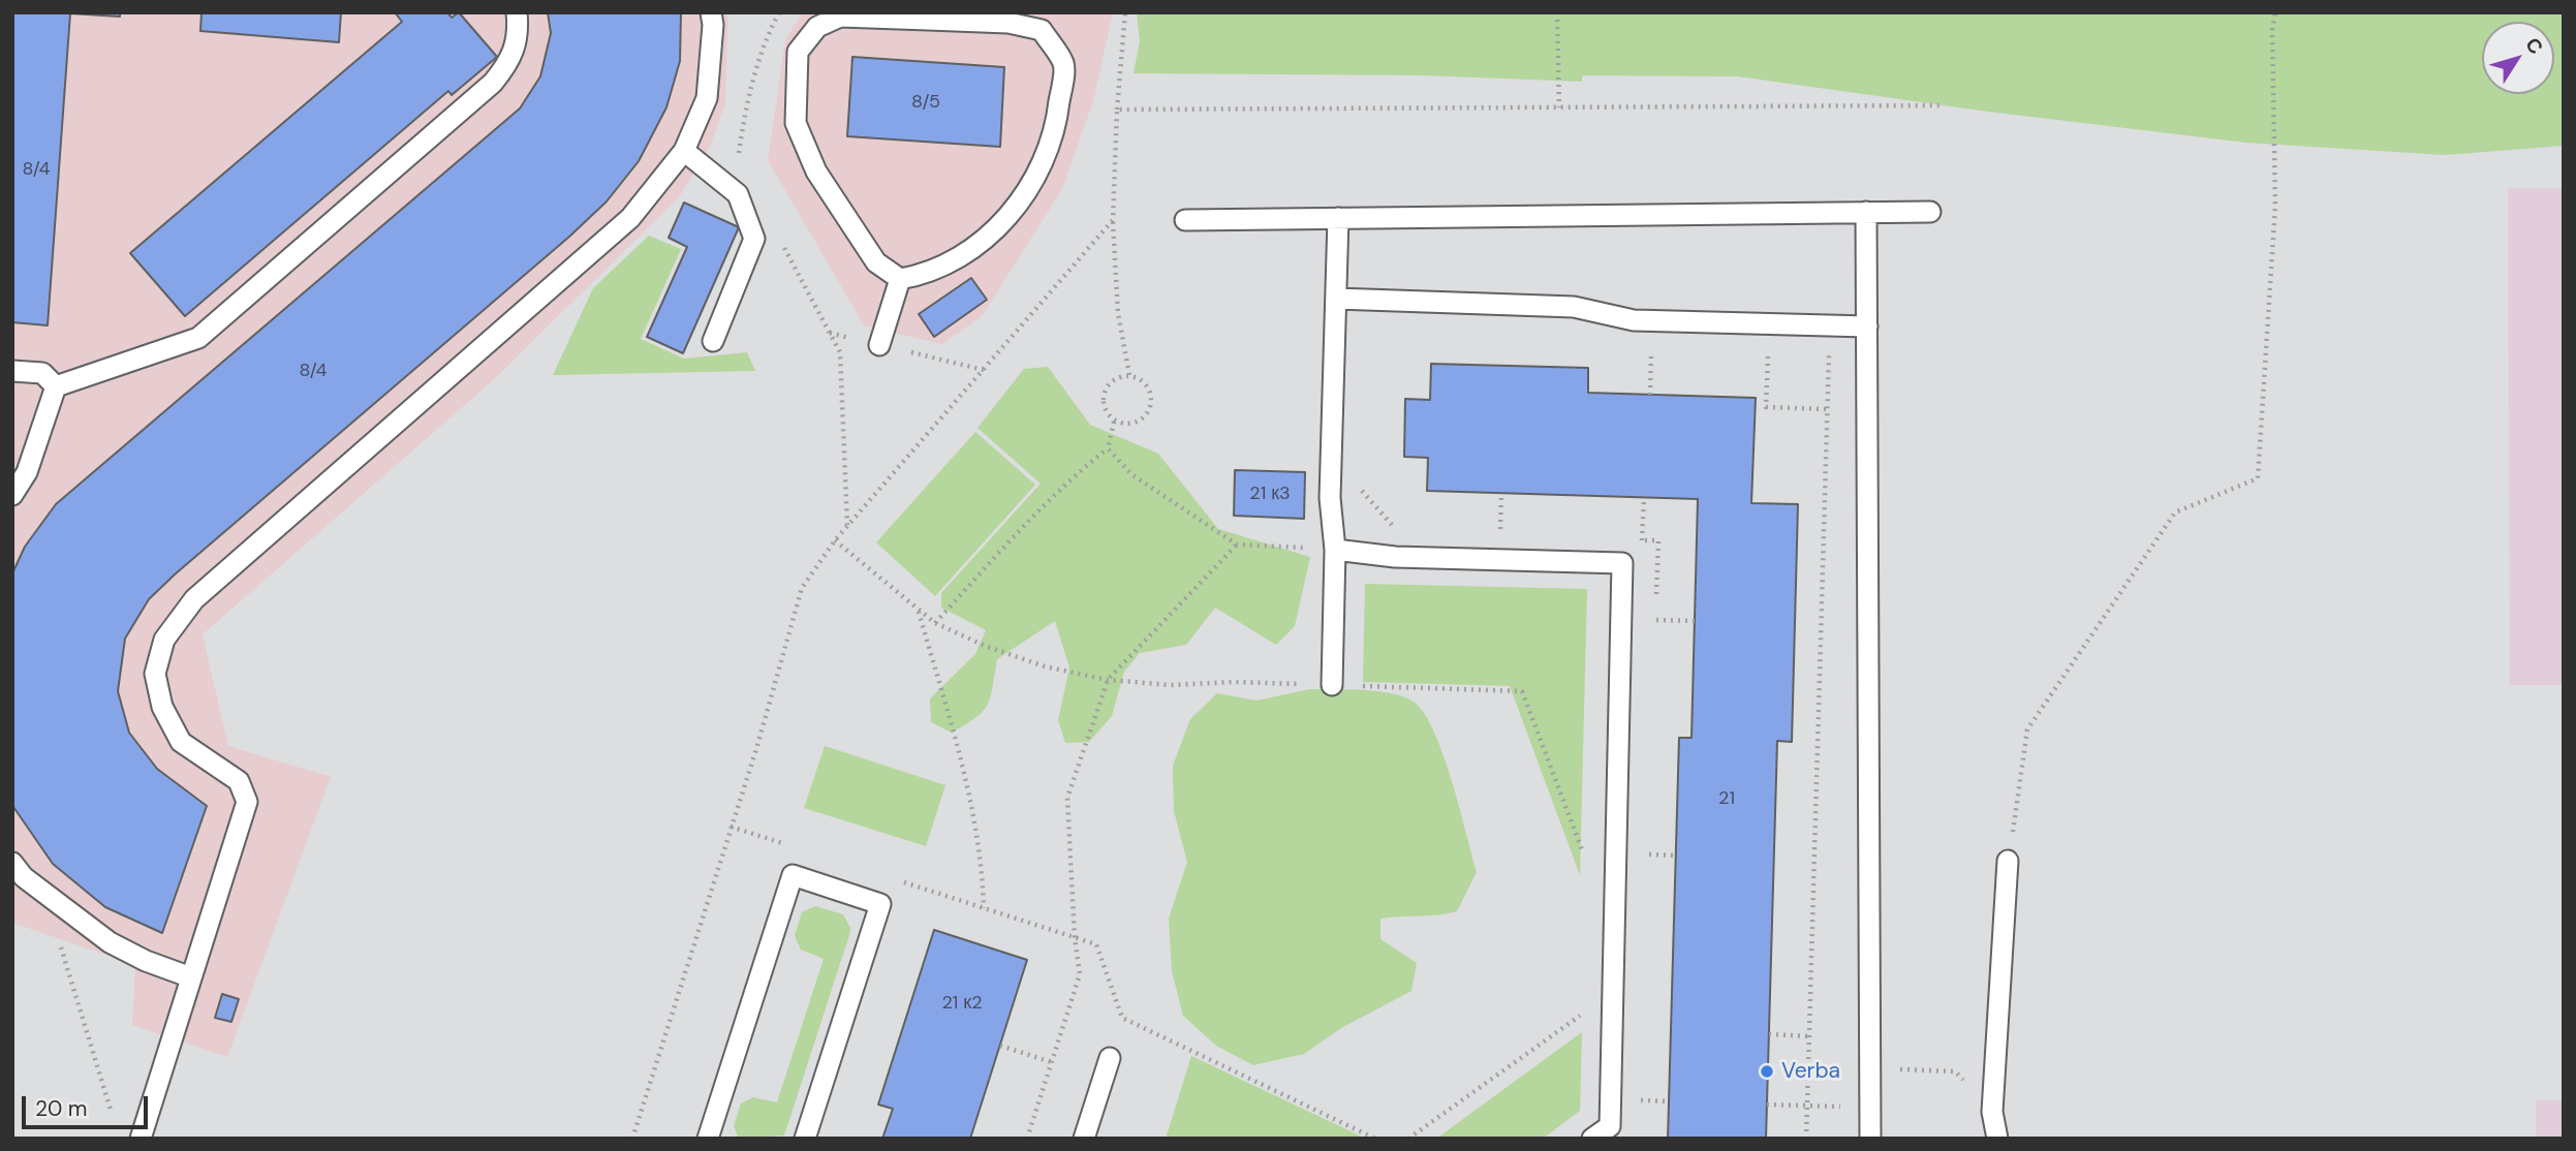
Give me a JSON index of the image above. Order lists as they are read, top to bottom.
{
  "places": ["Verba"],
  "house_numbers": [
    "8/5",
    "8/4",
    "8/4",
    "21 к3",
    "21",
    "21 к2"
  ],
  "scale_bar": "20 m",
  "north": "top right"
}
